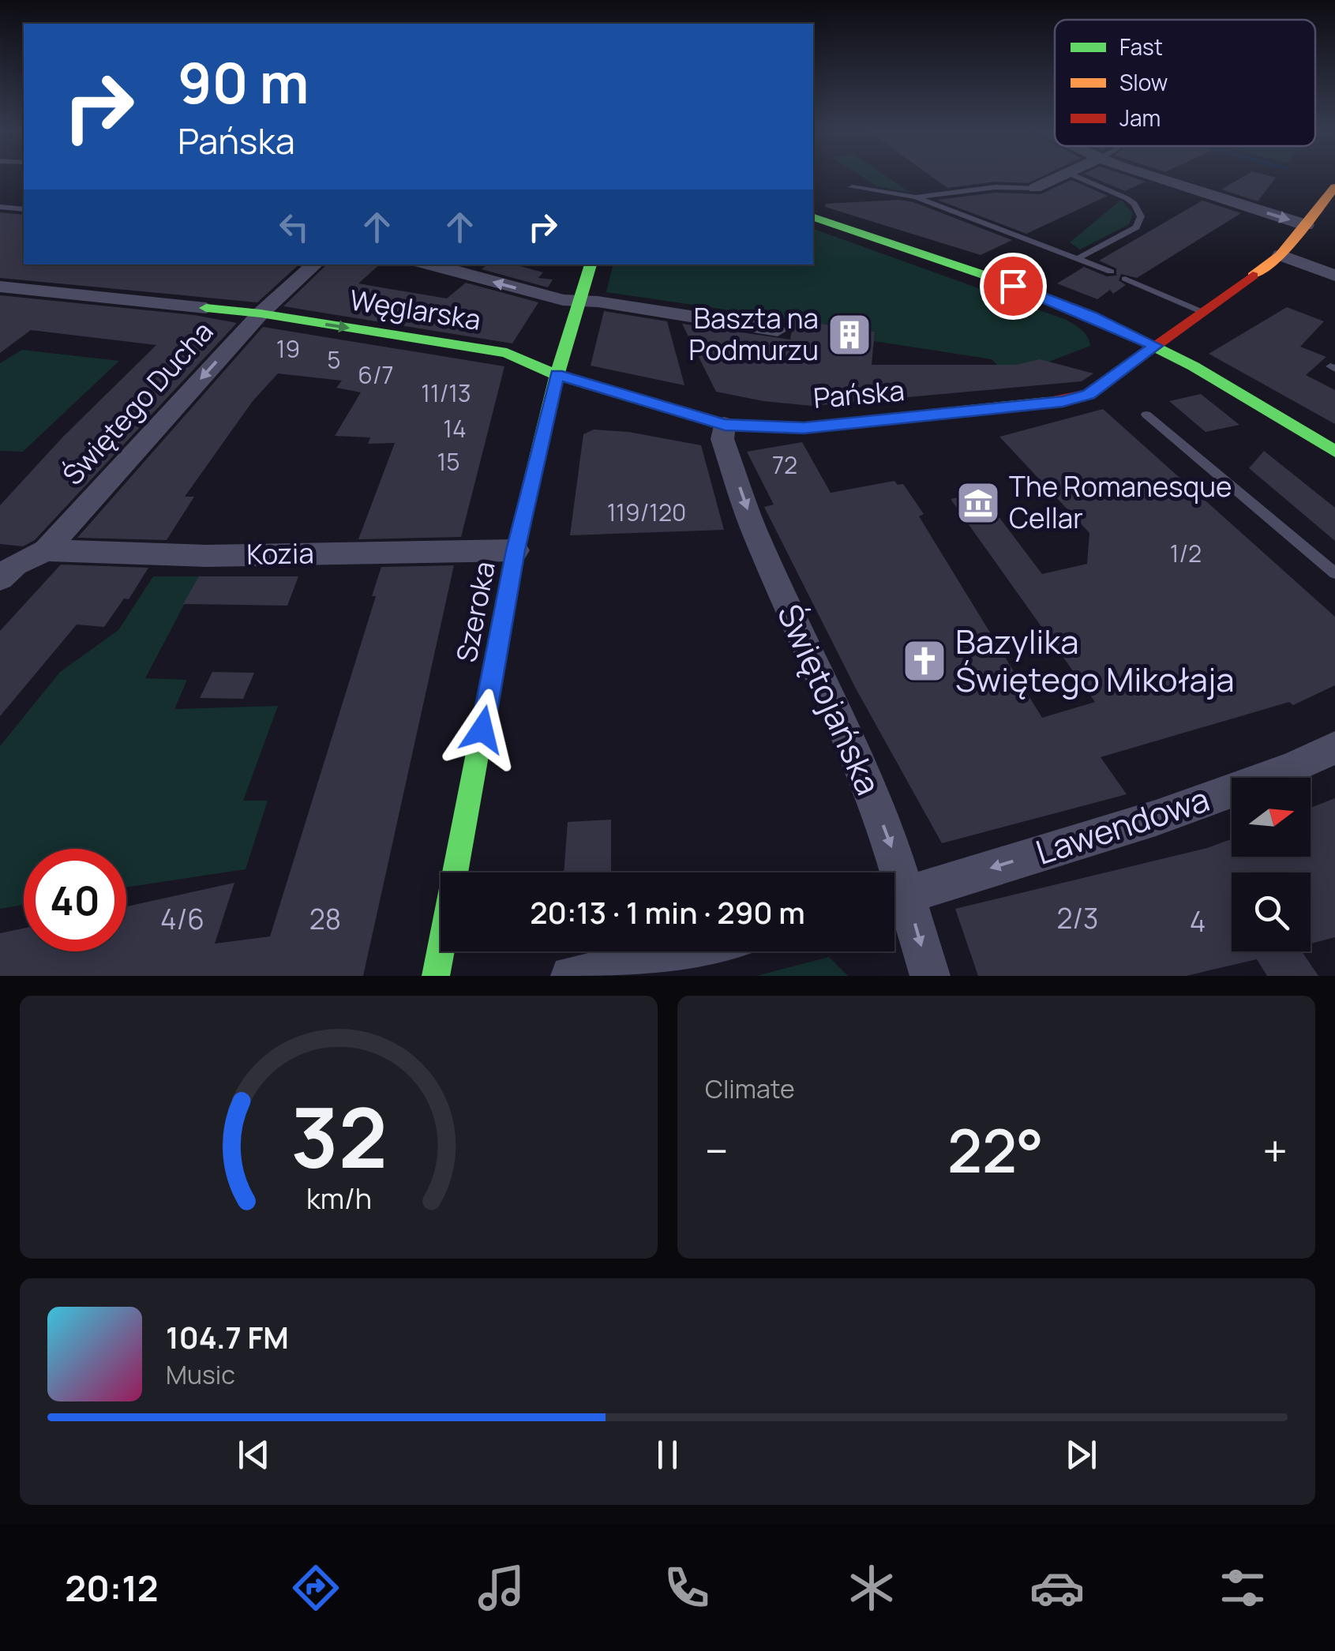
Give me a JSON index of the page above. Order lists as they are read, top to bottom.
{
  "streets": {
    "street": [
      "Węglarska",
      "Pańska",
      "Świętego Ducha",
      "Kozia",
      "Szeroka",
      "Świętojańska",
      "Lawendowa"
    ]
  },
  "crossings": [
    ["Węglarska", "Pańska"],
    ["Węglarska", "Świętego Ducha"],
    ["Węglarska", "Szeroka"],
    ["Pańska", "Szeroka"],
    ["Pańska", "Świętojańska"],
    ["Świętego Ducha", "Kozia"],
    ["Kozia", "Szeroka"]
  ],
  "one_way": ["Świętego Ducha", "Świętojańska", "Lawendowa"],
  "places": {
    "building": ["Baszta na Podmurzu"],
    "museum": ["The Romanesque Cellar"],
    "church": ["Bazylika Świętego Mikołaja"]
  },
  "house_numbers": [
    "19",
    "5",
    "6/7",
    "11/13",
    "14",
    "15",
    "72",
    "119/120",
    "1/2",
    "2/3",
    "4/6",
    "28",
    "4"
  ],
  "legend": ["Fast", "Slow", "Jam"],
  "north": "right",
  "page": {
    "turn": ["90 m", "Pańska"],
    "limit": "40",
    "trip": "20:13 · 1 min · 290 m",
    "tile": "Climate",
    "heat": ["−", "22°", "+"],
    "song": ["104.7 FM", "Music"],
    "tabs": "20:12",
    "gauge": ["32", "km/h"]
  }
}
